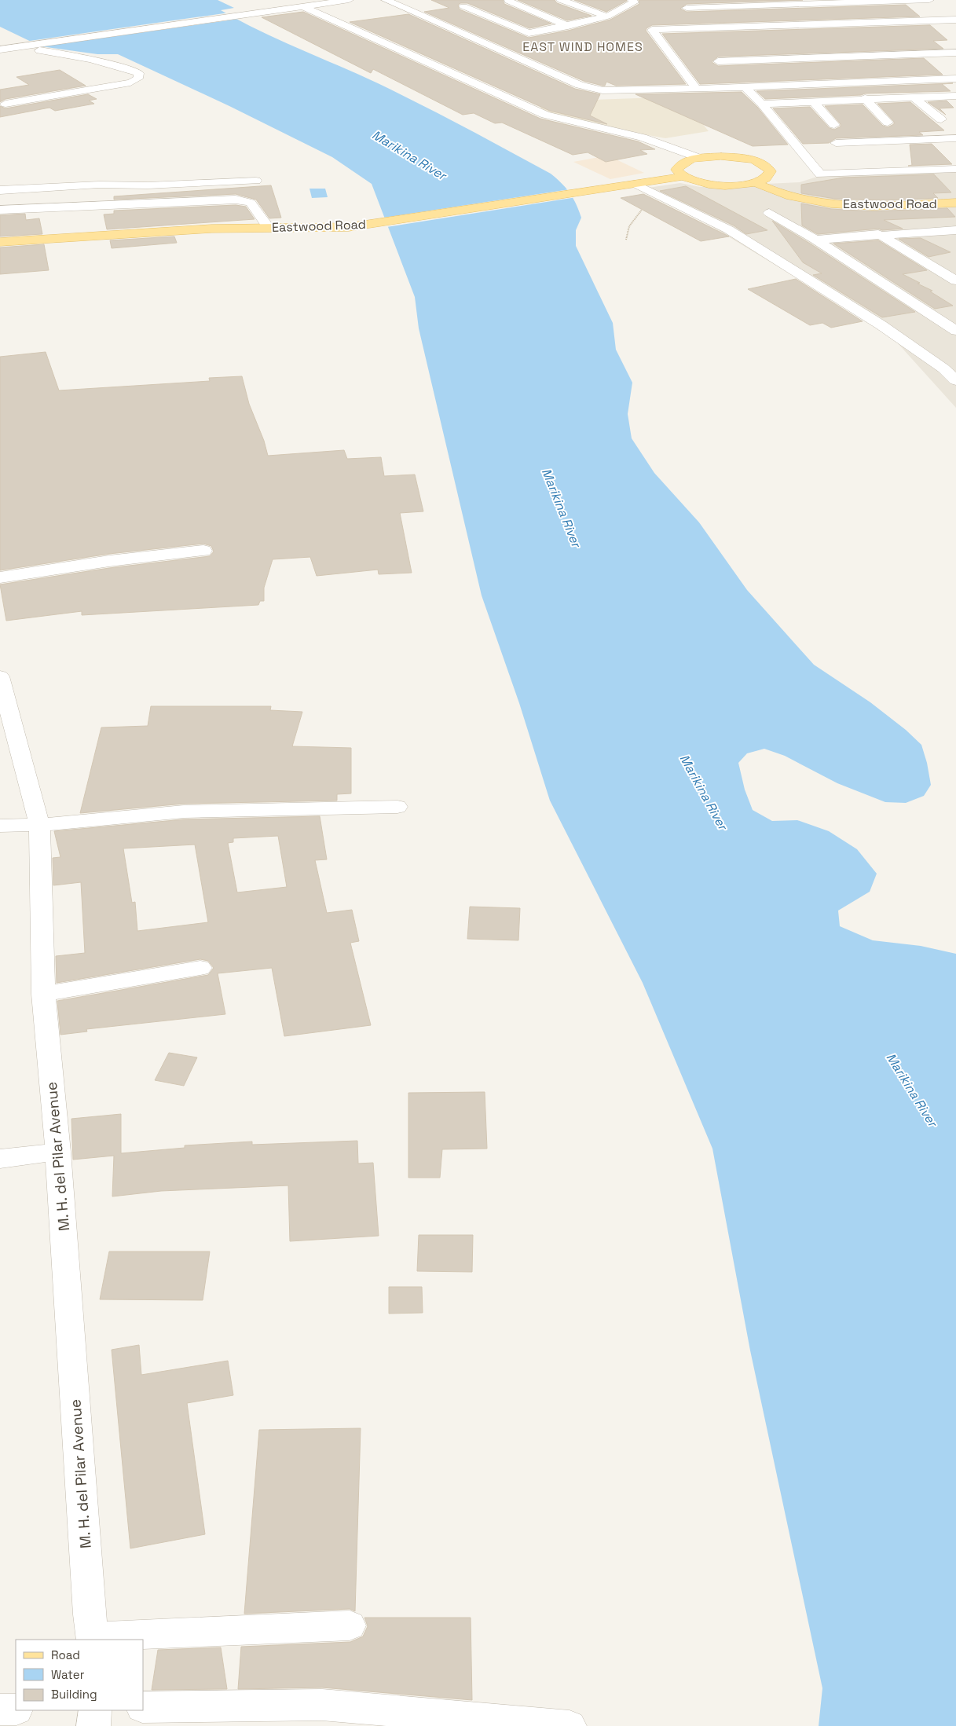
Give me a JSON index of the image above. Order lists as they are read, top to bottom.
{
  "streets": {
    "main road": ["Eastwood Road"],
    "street": ["M. H. del Pilar Avenue"]
  },
  "districts": ["EAST WIND HOMES"],
  "water": ["Marikina River"],
  "legend": ["Road", "Water", "Building"]
}
